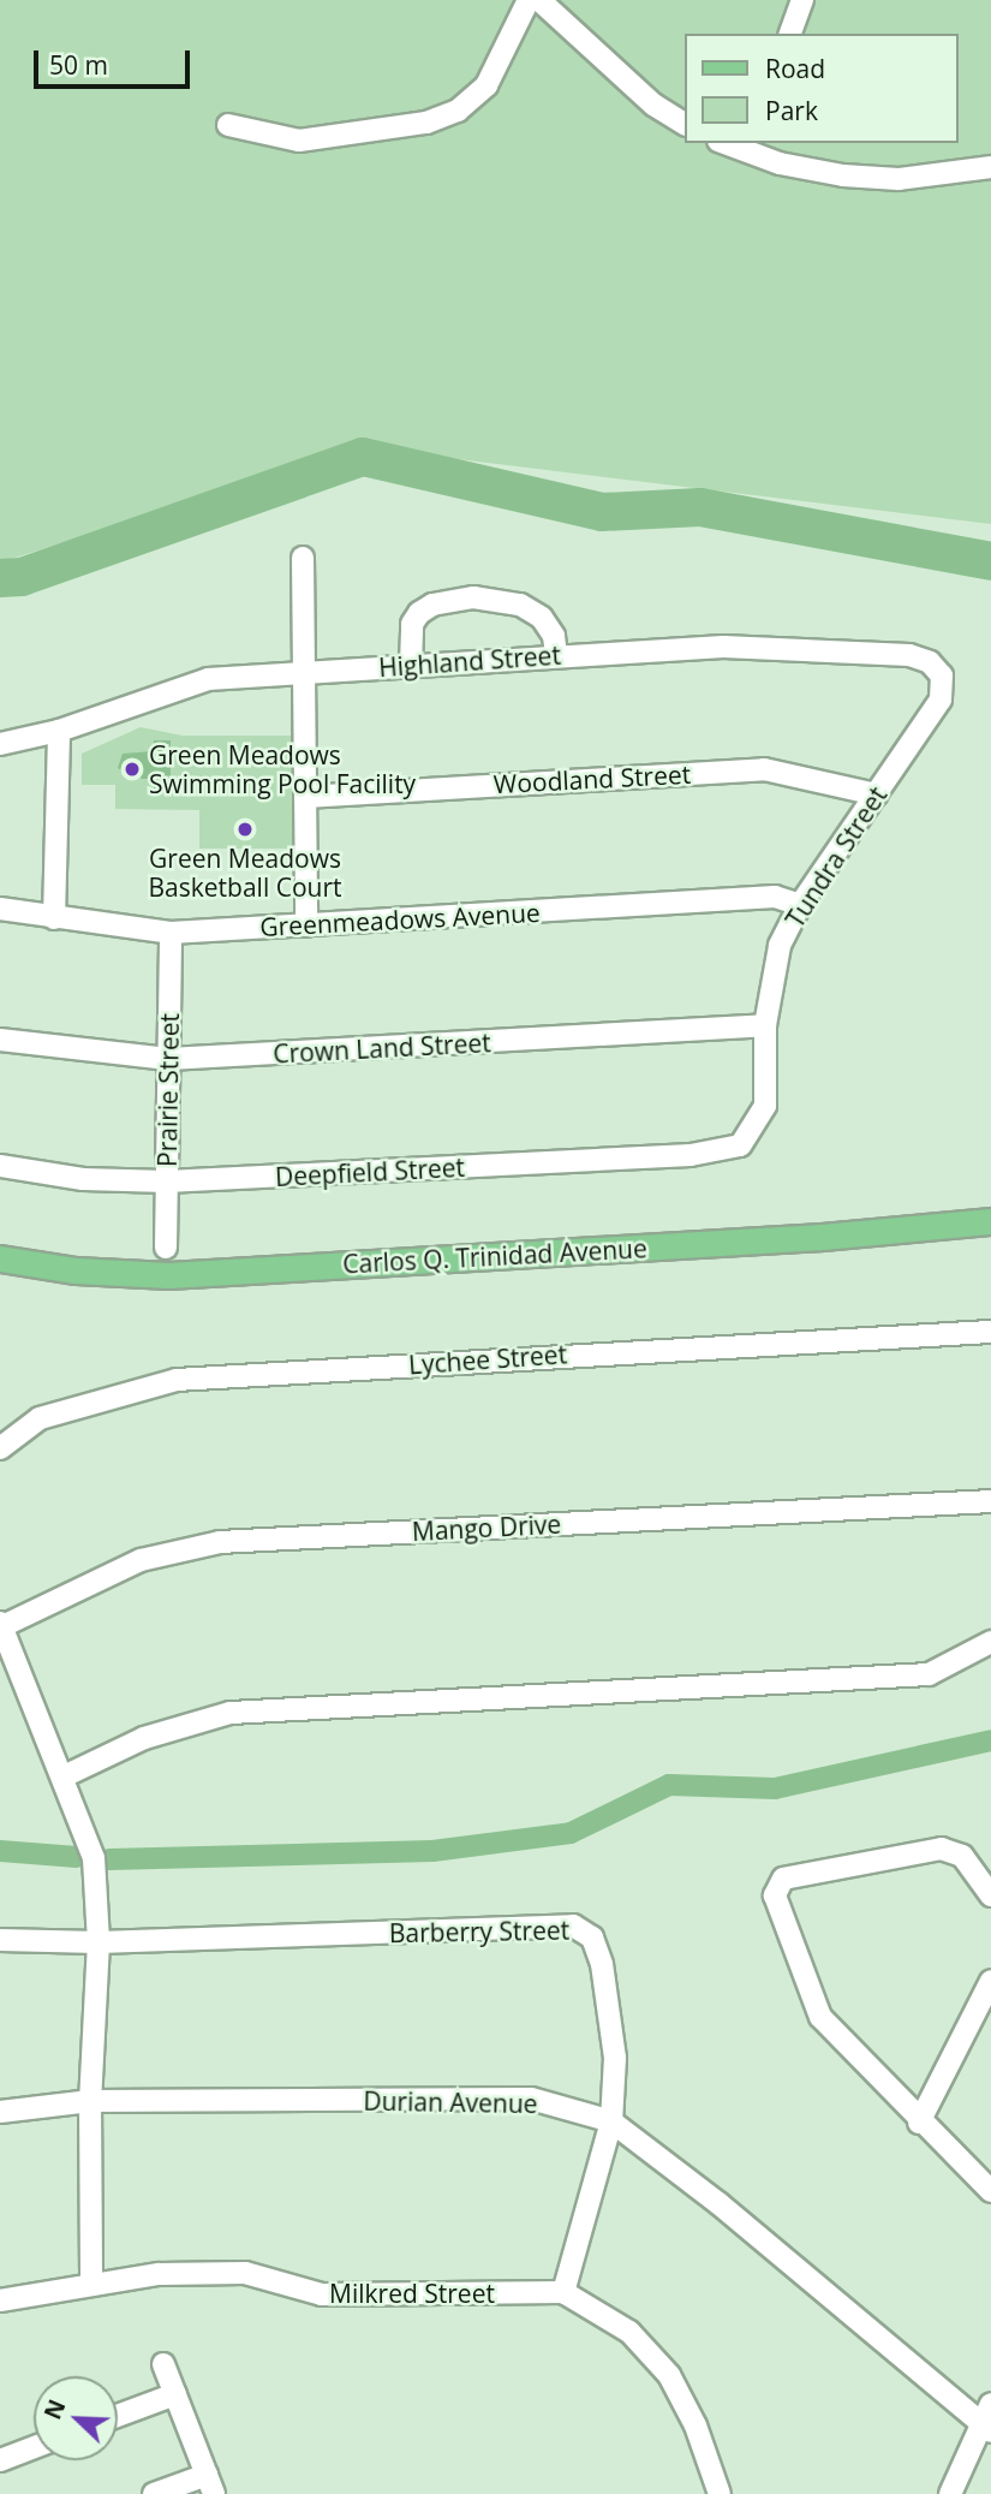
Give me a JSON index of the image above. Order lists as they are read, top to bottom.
{
  "streets": {
    "main road": ["Carlos Q. Trinidad Avenue"],
    "street": [
      "Highland Street",
      "Woodland Street",
      "Tundra Street",
      "Greenmeadows Avenue",
      "Crown Land Street",
      "Prairie Street",
      "Deepfield Street",
      "Lychee Street",
      "Mango Drive",
      "Barberry Street",
      "Durian Avenue",
      "Milkred Street"
    ]
  },
  "crossings": [
    ["Highland Street", "Tundra Street"],
    ["Woodland Street", "Tundra Street"],
    ["Tundra Street", "Greenmeadows Avenue"],
    ["Tundra Street", "Crown Land Street"],
    ["Tundra Street", "Deepfield Street"],
    ["Greenmeadows Avenue", "Prairie Street"],
    ["Crown Land Street", "Prairie Street"],
    ["Prairie Street", "Deepfield Street"],
    ["Barberry Street", "Durian Avenue"],
    ["Barberry Street", "Milkred Street"]
  ],
  "places": ["Green Meadows Swimming Pool Facility", "Green Meadows Basketball Court"],
  "legend": ["Road", "Park"],
  "scale_bar": "50 m",
  "north": "top left"
}
